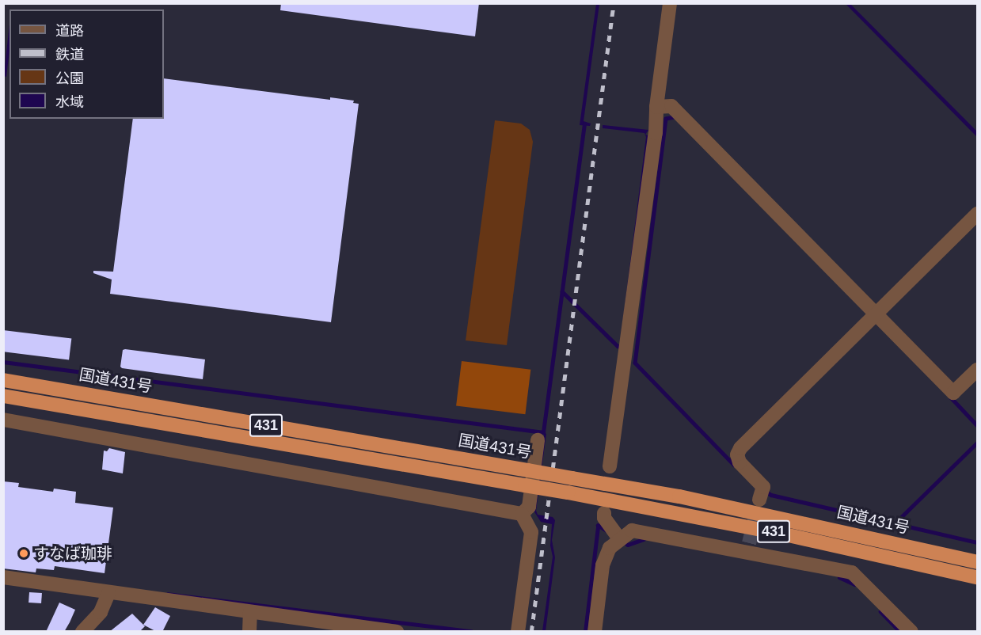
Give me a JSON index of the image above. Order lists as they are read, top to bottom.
{
  "streets": {
    "highway": ["国道431号", "431"]
  },
  "places": ["すなば珈琲"],
  "legend": [
    "道路",
    "鉄道",
    "公園",
    "水域"
  ]
}
